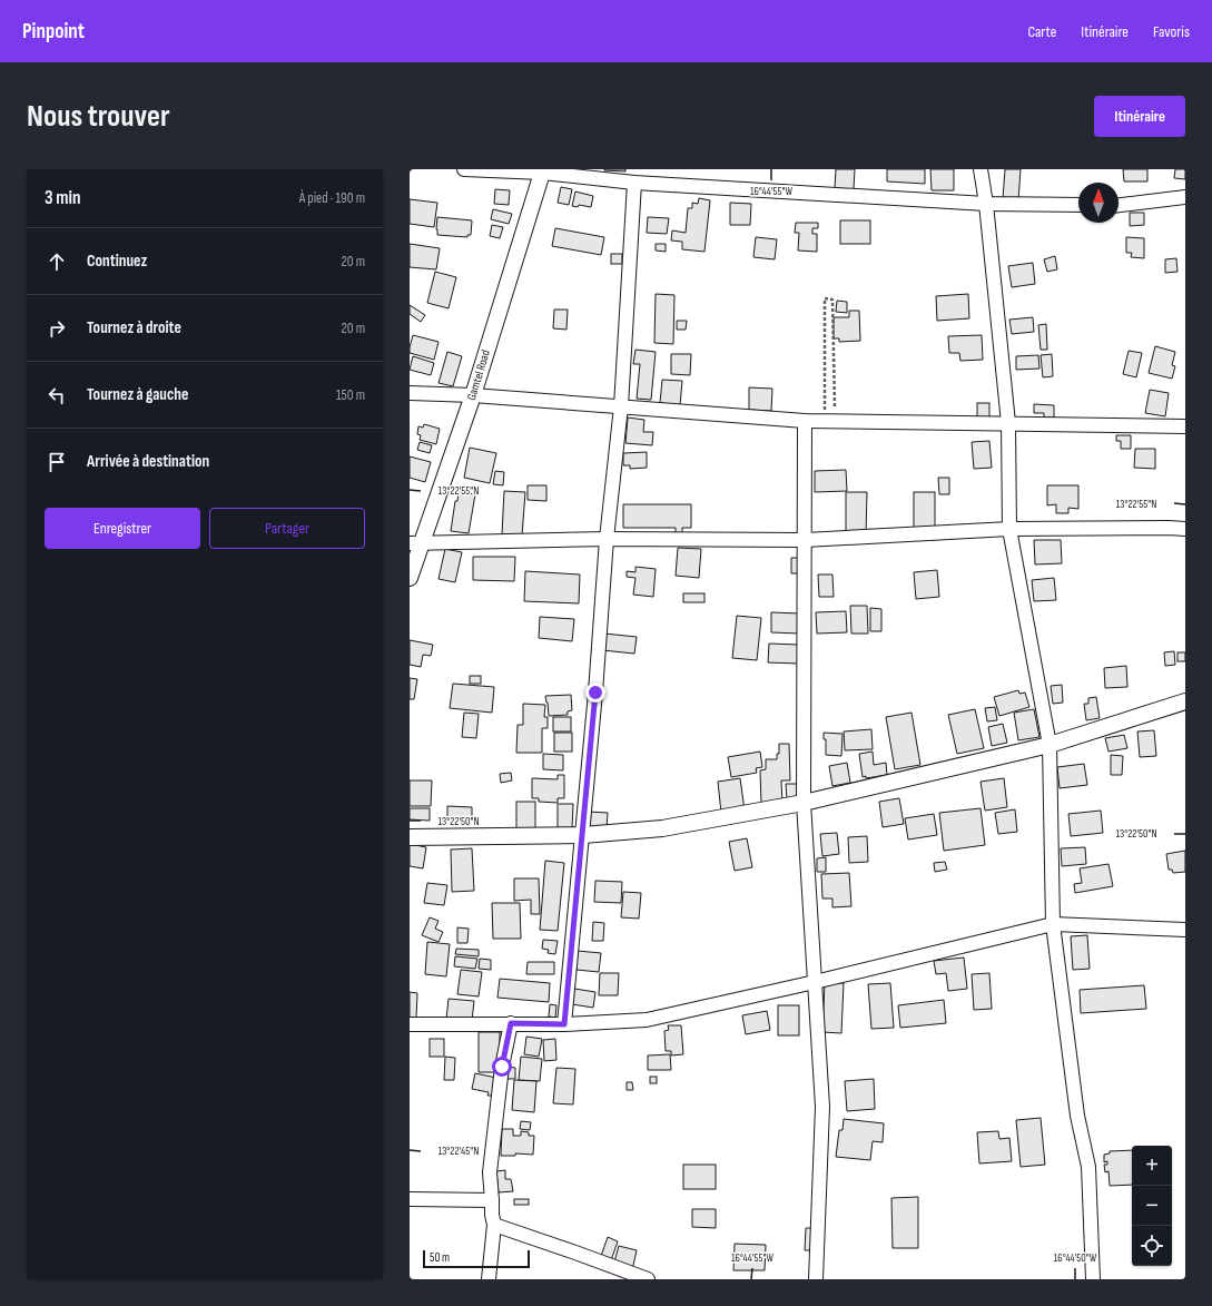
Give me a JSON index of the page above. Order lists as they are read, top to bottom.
{
  "streets": {
    "street": ["Gamtel Road"]
  },
  "scale_bar": "50 m",
  "north": "top",
  "page": {
    "header": "Pinpoint",
    "nav": ["Carte", "Itinéraire", "Favoris"],
    "buttons": [
      "Itinéraire",
      ["Enregistrer", "Partager"]
    ],
    "title": "Nous trouver",
    "heading": ["3 min", "À pied · 190 m"],
    "list": [
      ["Continuez", "20 m"],
      ["Tournez à droite", "20 m"],
      ["Tournez à gauche", "150 m"],
      "Arrivée à destination"
    ],
    "map_buttons": ["+", "−"],
    "scale": "50 m"
  },
  "coordinates": [
    "16°44'55\"W",
    "13°22'55\"N",
    "13°22'50\"N",
    "13°22'45\"N",
    "16°44'50\"W"
  ]
}
